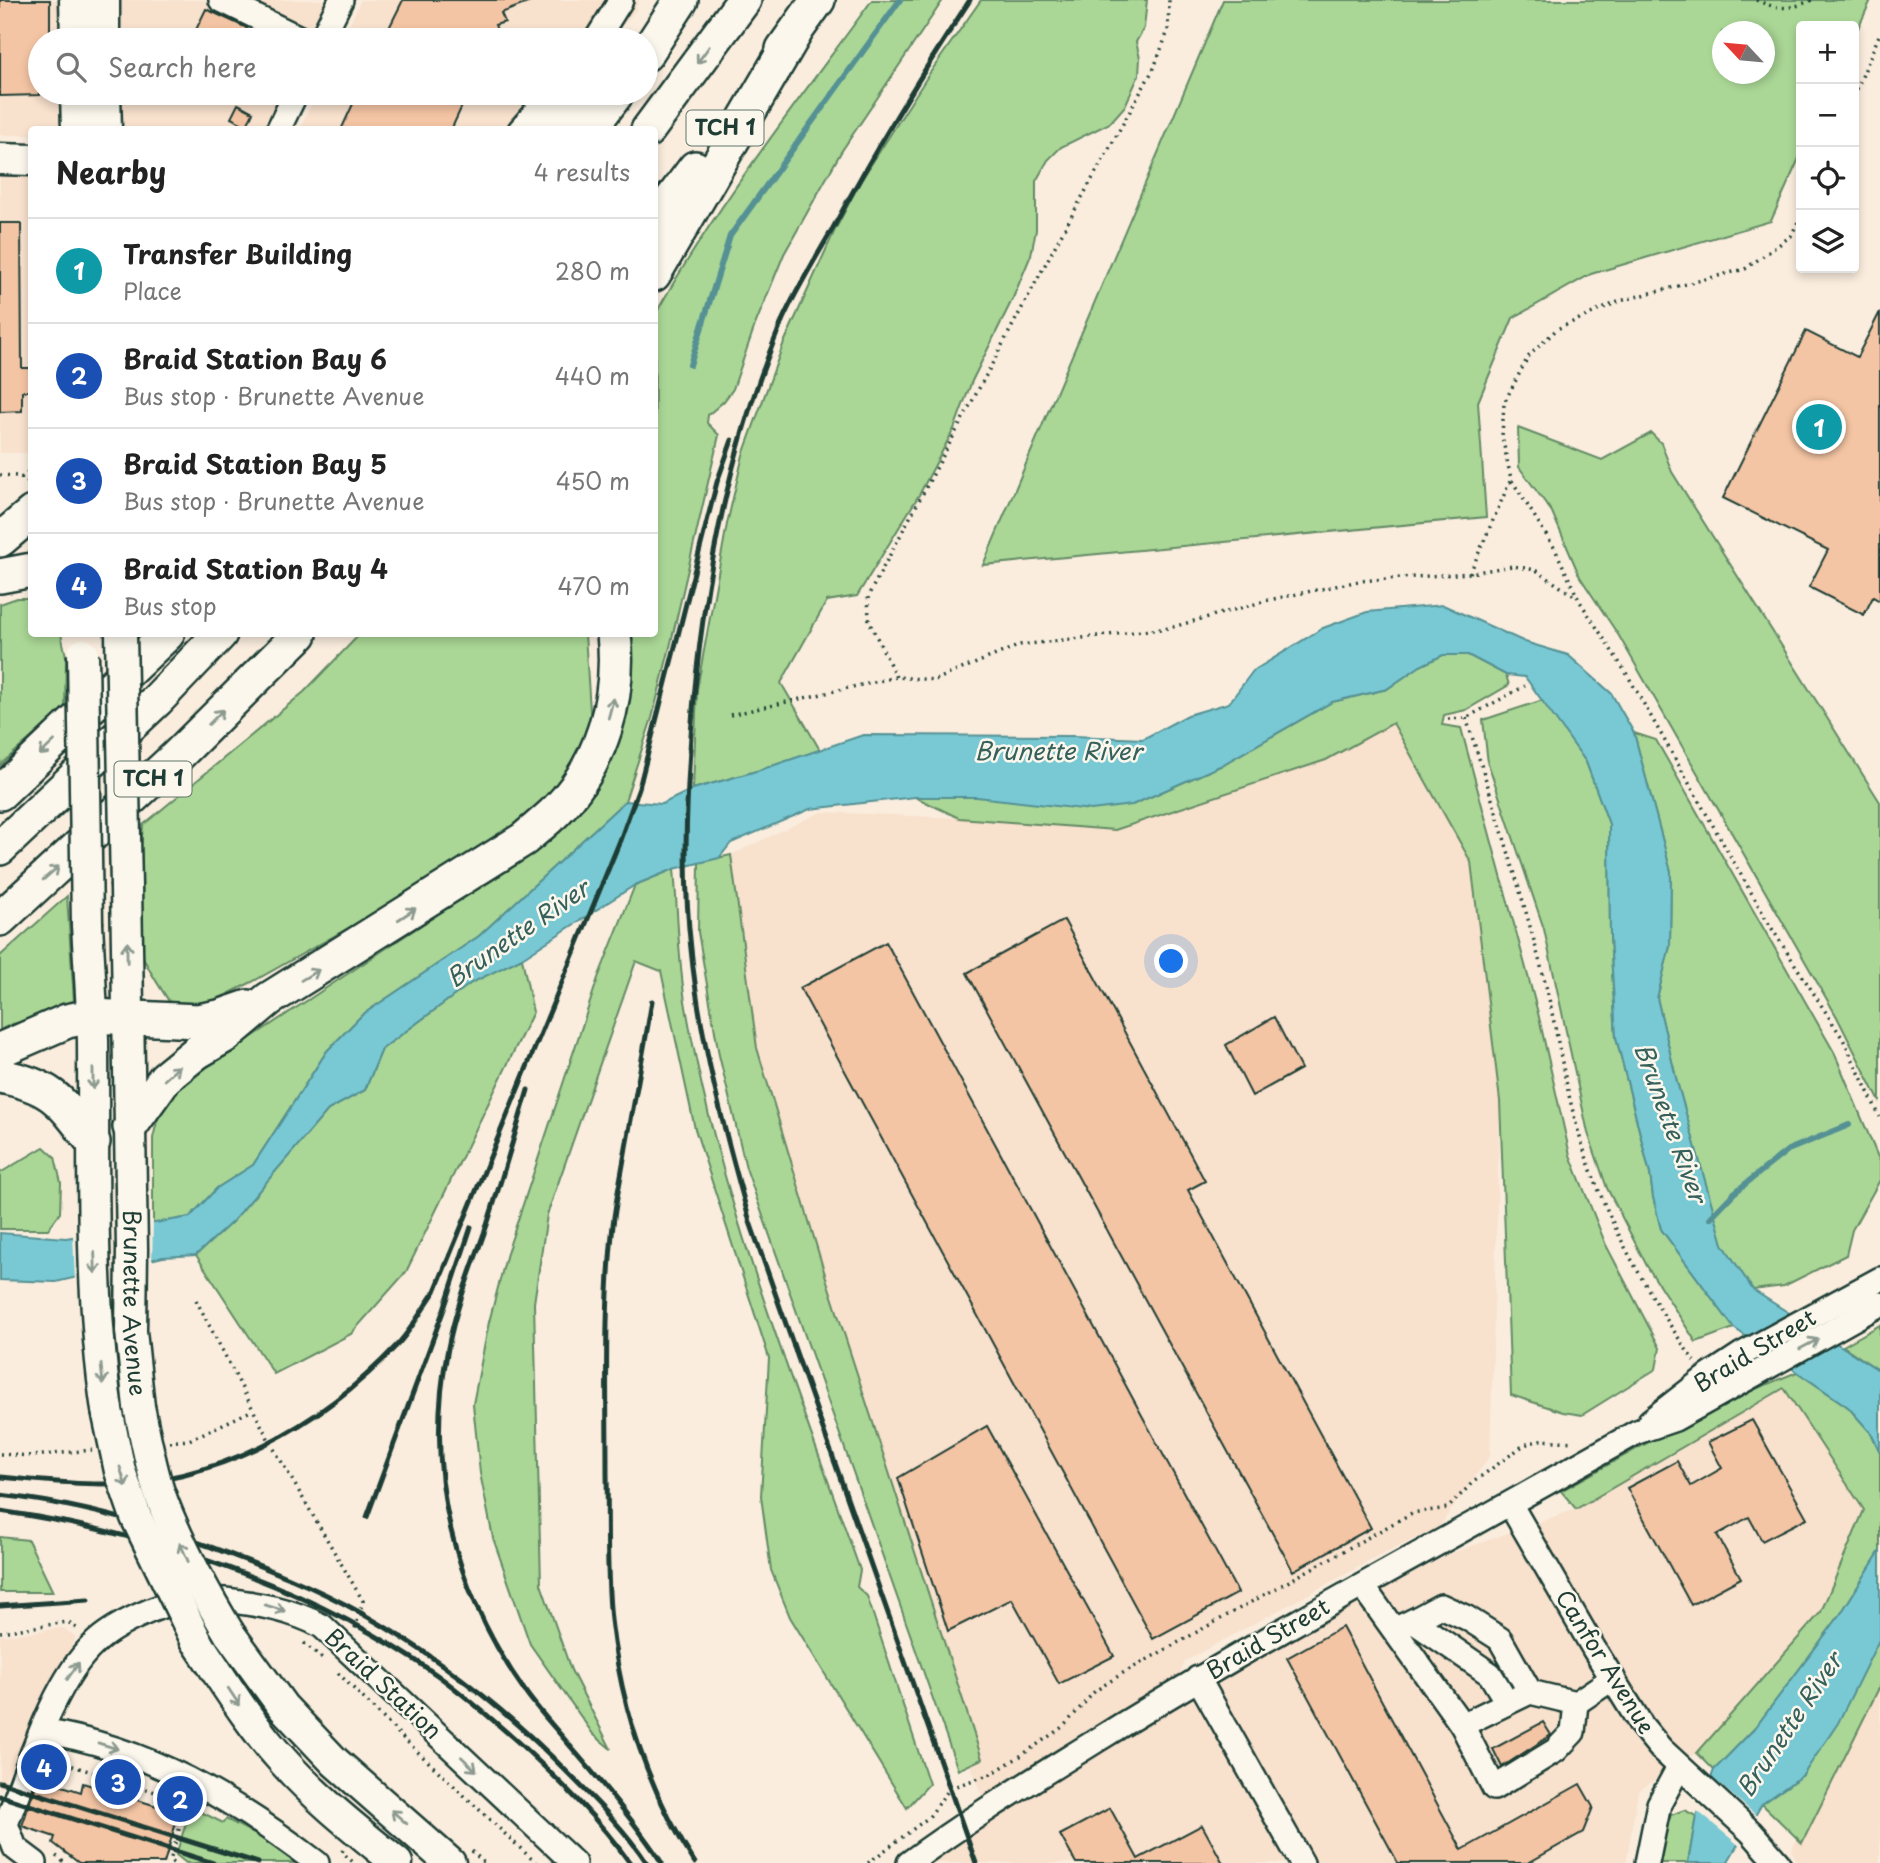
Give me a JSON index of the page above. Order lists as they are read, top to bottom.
{
  "streets": {
    "highway": ["TCH 1"],
    "main road": ["Brunette Avenue"],
    "street": ["Braid Street", "Canfor Avenue", "Braid Station"]
  },
  "crossings": [
    ["Braid Street", "Canfor Avenue"]
  ],
  "water": ["Brunette River"],
  "north": "top left",
  "page": {
    "map_buttons": ["+", "−"],
    "search": "Search here",
    "heading": ["Nearby", "4 results"],
    "list": [
      {
        "mark": "1",
        "name": "Transfer Building",
        "note": "Place",
        "value": "280 m"
      },
      {
        "mark": "2",
        "name": "Braid Station Bay 6",
        "note": "Bus stop · Brunette Avenue",
        "value": "440 m"
      },
      {
        "mark": "3",
        "name": "Braid Station Bay 5",
        "note": "Bus stop · Brunette Avenue",
        "value": "450 m"
      },
      {
        "mark": "4",
        "name": "Braid Station Bay 4",
        "note": "Bus stop",
        "value": "470 m"
      }
    ],
    "pins": [
      "1",
      "4",
      "3",
      "2"
    ]
  }
}
